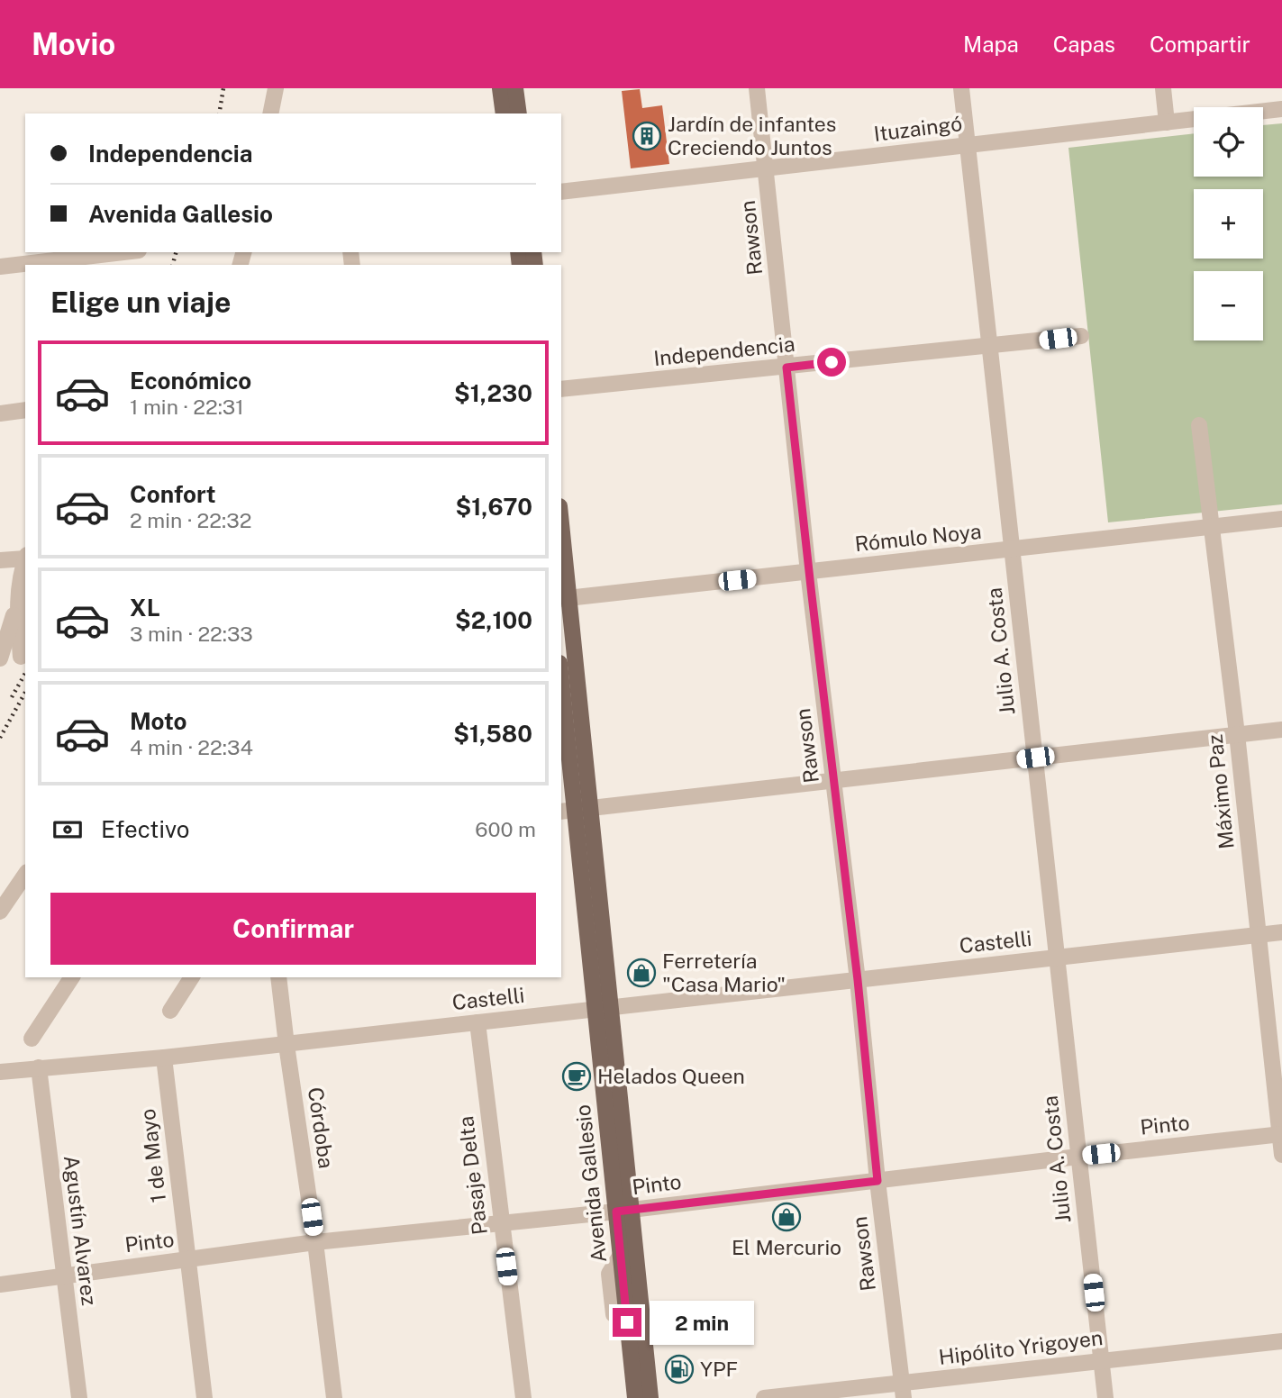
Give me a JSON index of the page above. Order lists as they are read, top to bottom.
{
  "streets": {
    "main road": ["Avenida Gallesio"],
    "street": [
      "Ituzaingó",
      "Rawson",
      "Independencia",
      "Rómulo Noya",
      "Julio A. Costa",
      "Máximo Paz",
      "Castelli",
      "Pinto",
      "Córdoba",
      "1 de Mayo",
      "Pasaje Delta",
      "Agustín Alvarez",
      "Hipólito Yrigoyen"
    ]
  },
  "crossings": [
    ["Ituzaingó", "Rawson"],
    ["Ituzaingó", "Julio A. Costa"],
    ["Rawson", "Independencia"],
    ["Rawson", "Rómulo Noya"],
    ["Rawson", "Castelli"],
    ["Rawson", "Pinto"],
    ["Rawson", "Hipólito Yrigoyen"],
    ["Independencia", "Julio A. Costa"],
    ["Rómulo Noya", "Julio A. Costa"],
    ["Rómulo Noya", "Máximo Paz"],
    ["Rómulo Noya", "Avenida Gallesio"],
    ["Julio A. Costa", "Castelli"],
    ["Julio A. Costa", "Pinto"],
    ["Julio A. Costa", "Hipólito Yrigoyen"],
    ["Máximo Paz", "Castelli"],
    ["Máximo Paz", "Pinto"],
    ["Castelli", "Córdoba"],
    ["Castelli", "1 de Mayo"],
    ["Castelli", "Pasaje Delta"],
    ["Castelli", "Avenida Gallesio"],
    ["Castelli", "Agustín Alvarez"],
    ["Pinto", "Córdoba"],
    ["Pinto", "1 de Mayo"],
    ["Pinto", "Pasaje Delta"],
    ["Pinto", "Avenida Gallesio"],
    ["Pinto", "Agustín Alvarez"]
  ],
  "places": {
    "building": ["Jardín de infantes Creciendo Juntos"],
    "shop": ["Ferretería \"Casa Mario\"", "El Mercurio"],
    "cafe": ["Helados Queen"],
    "fuel station": ["YPF"]
  },
  "page": {
    "header": "Movio",
    "nav": ["Mapa", "Capas", "Compartir"],
    "map_buttons": ["+", "−"],
    "banner": ["Independencia", "Avenida Gallesio"],
    "heading": "Elige un viaje",
    "list": [
      {
        "name": "Económico",
        "note": "1 min · 22:31",
        "value": "$1,230"
      },
      {
        "name": "Confort",
        "note": "2 min · 22:32",
        "value": "$1,670"
      },
      {
        "name": "XL",
        "note": "3 min · 22:33",
        "value": "$2,100"
      },
      {
        "name": "Moto",
        "note": "4 min · 22:34",
        "value": "$1,580"
      }
    ],
    "pay": ["Efectivo", "600 m"],
    "buttons": "Confirmar",
    "bubble": "2 min"
  }
}
